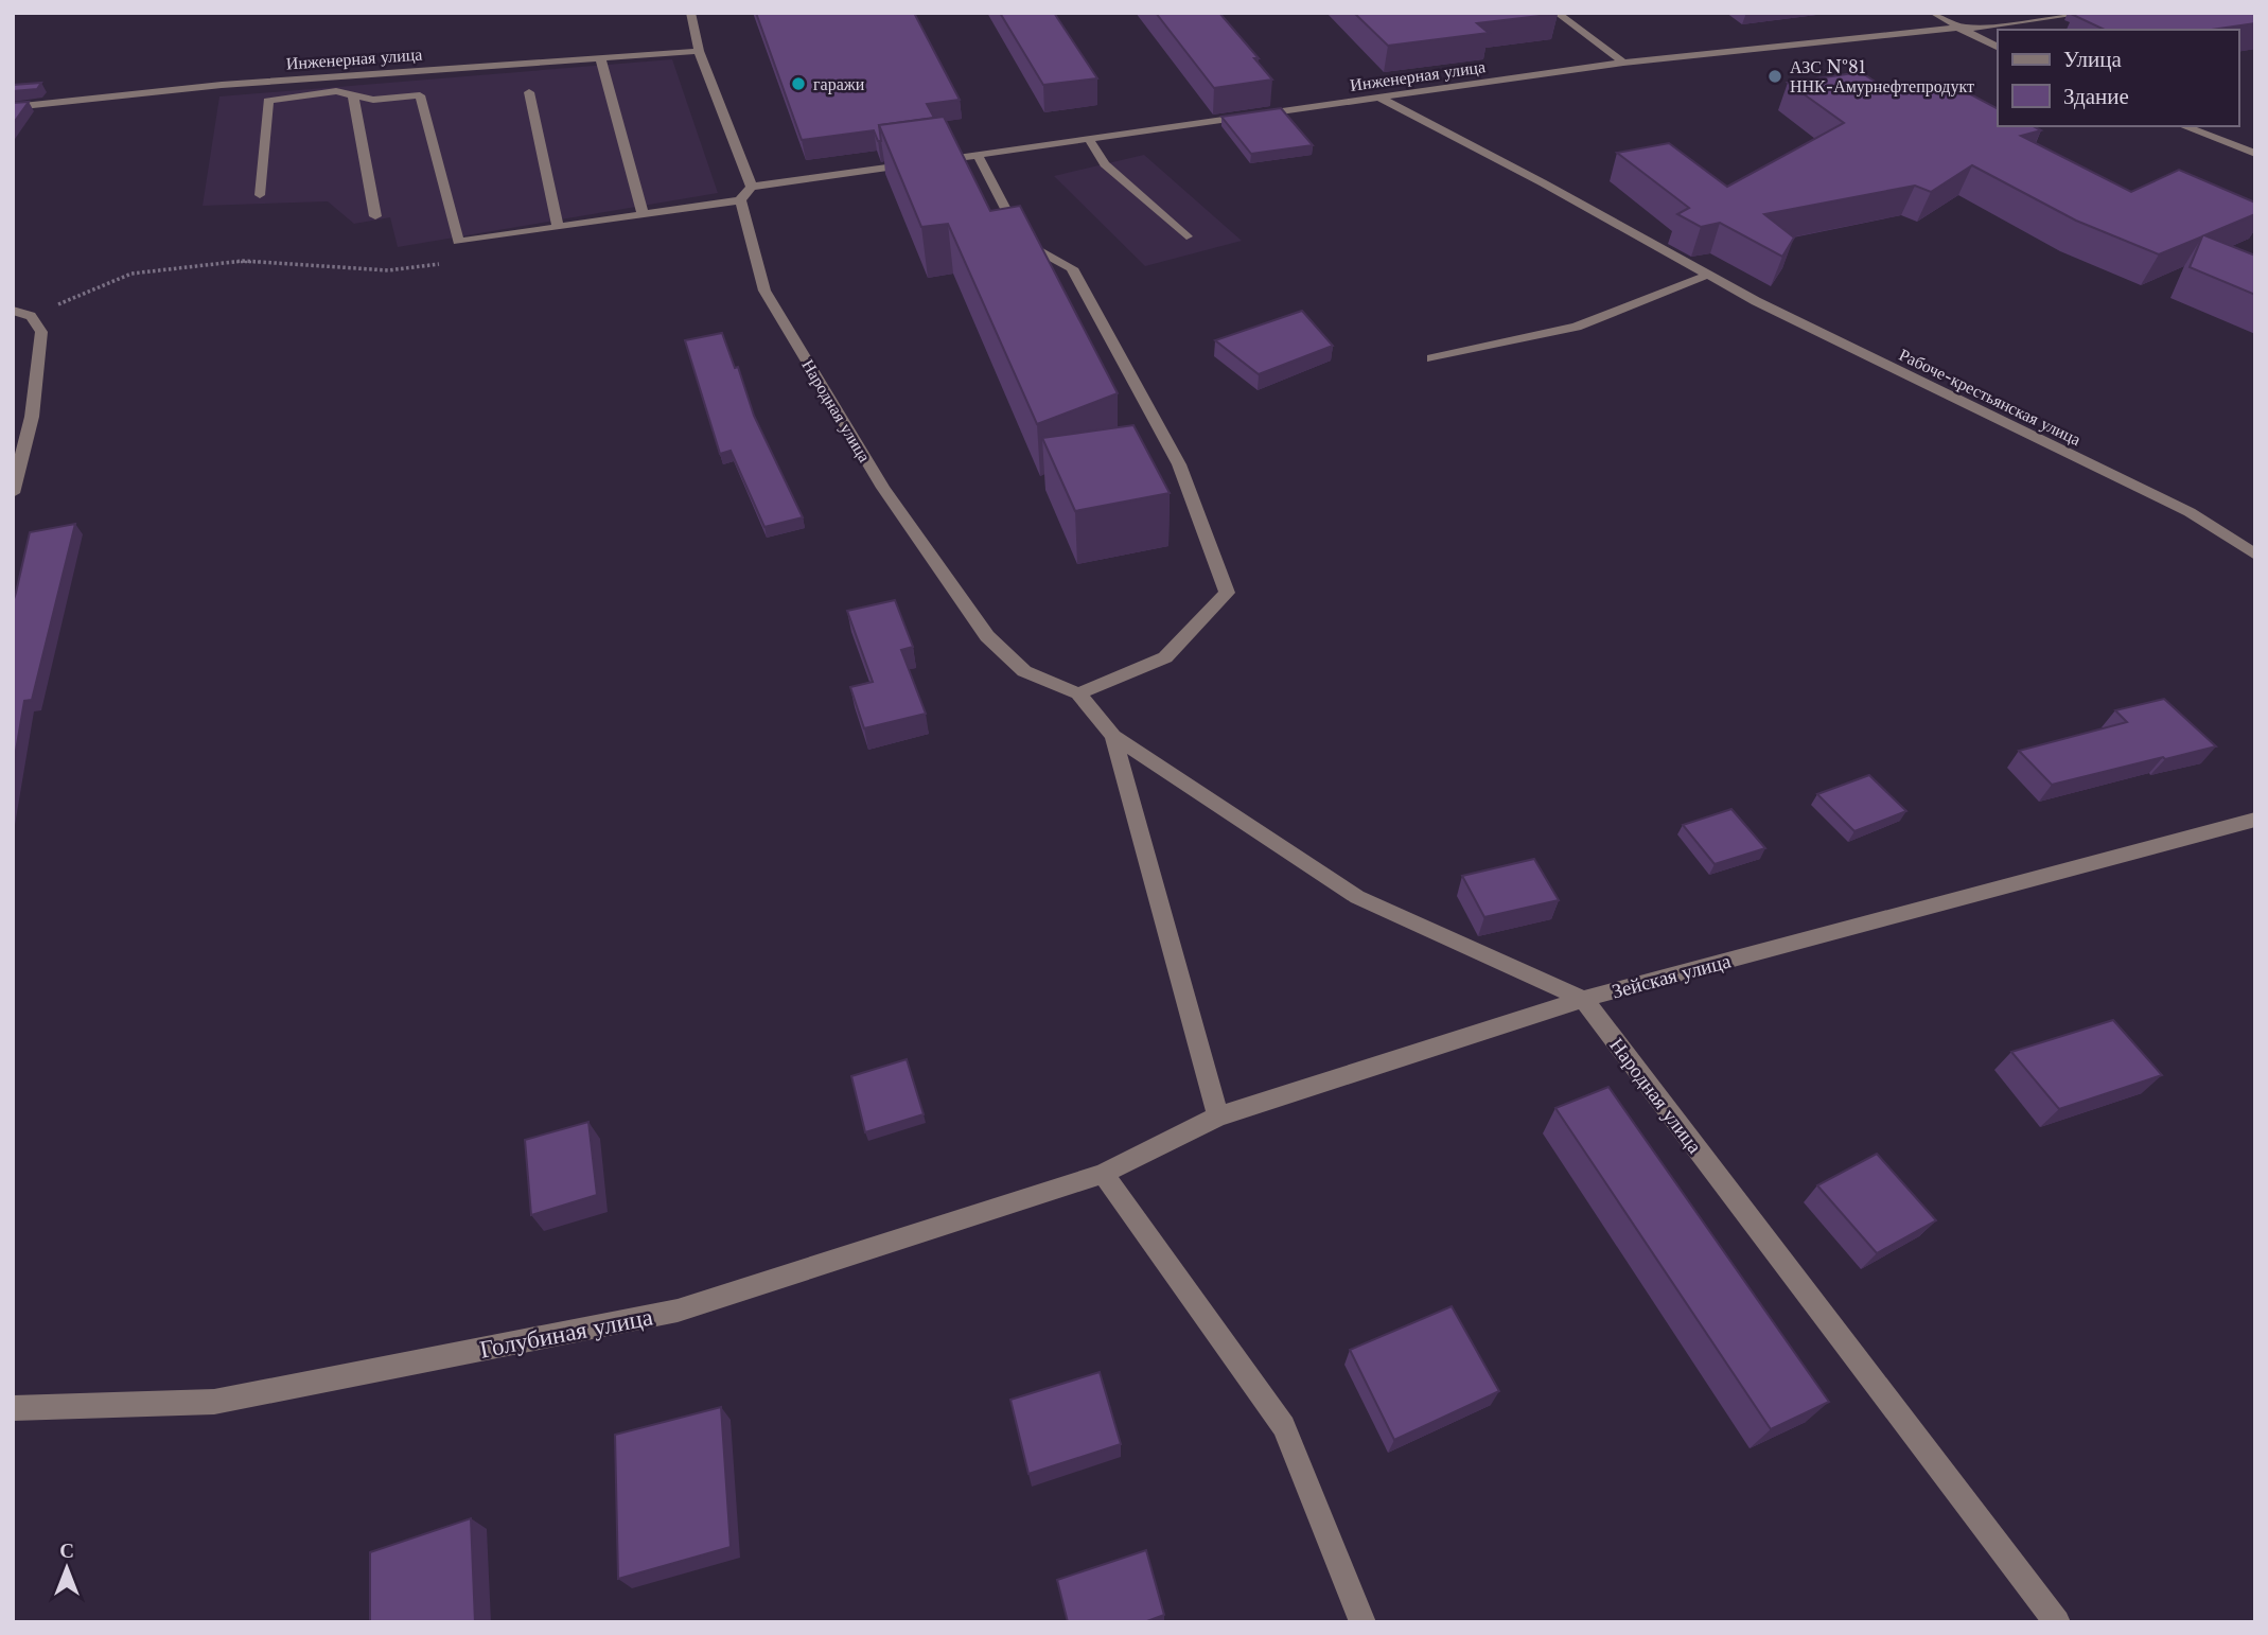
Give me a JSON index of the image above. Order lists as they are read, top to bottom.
{
  "streets": {
    "street": [
      "Инженерная улица",
      "Рабоче-крестьянская улица",
      "Народная улица",
      "Зейская улица",
      "Голубиная улица"
    ]
  },
  "crossings": [
    ["Инженерная улица", "Рабоче-крестьянская улица"],
    ["Народная улица", "Зейская улица"],
    ["Зейская улица", "Голубиная улица"]
  ],
  "places": ["АЗС №81 ННК-Амурнефтепродукт", "гаражи"],
  "legend": ["Улица", "Здание"],
  "north": "top"
}
